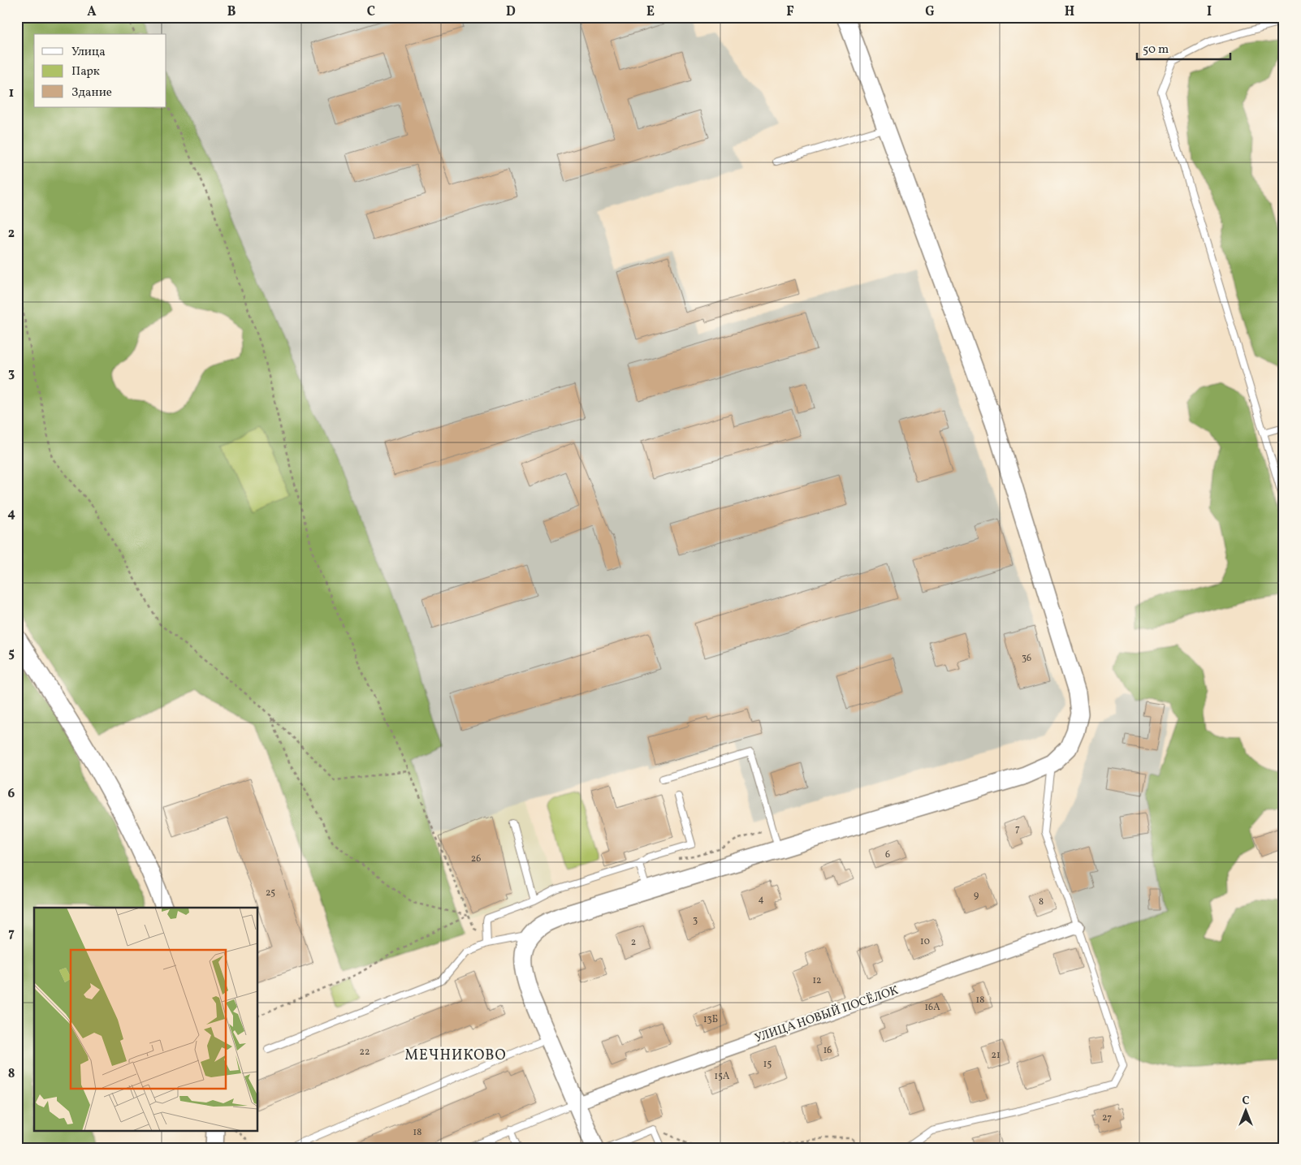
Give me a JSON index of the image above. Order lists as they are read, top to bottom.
{
  "streets": {
    "street": ["УЛИЦА НОВЫЙ ПОСЁЛОК"]
  },
  "districts": ["МЕЧНИКОВО"],
  "house_numbers": [
    "36",
    "7",
    "6",
    "26",
    "25",
    "9",
    "4",
    "8",
    "3",
    "10",
    "2",
    "12",
    "18",
    "16А",
    "13Б",
    "16",
    "22",
    "21",
    "15",
    "15А",
    "27",
    "18"
  ],
  "legend": ["Улица", "Парк", "Здание"],
  "scale_bar": "50 m",
  "north": "top",
  "grid": {
    "columns": [
      "A",
      "B",
      "C",
      "D",
      "E",
      "F",
      "G",
      "H",
      "I"
    ],
    "rows": [
      "1",
      "2",
      "3",
      "4",
      "5",
      "6",
      "7",
      "8"
    ]
  }
}
